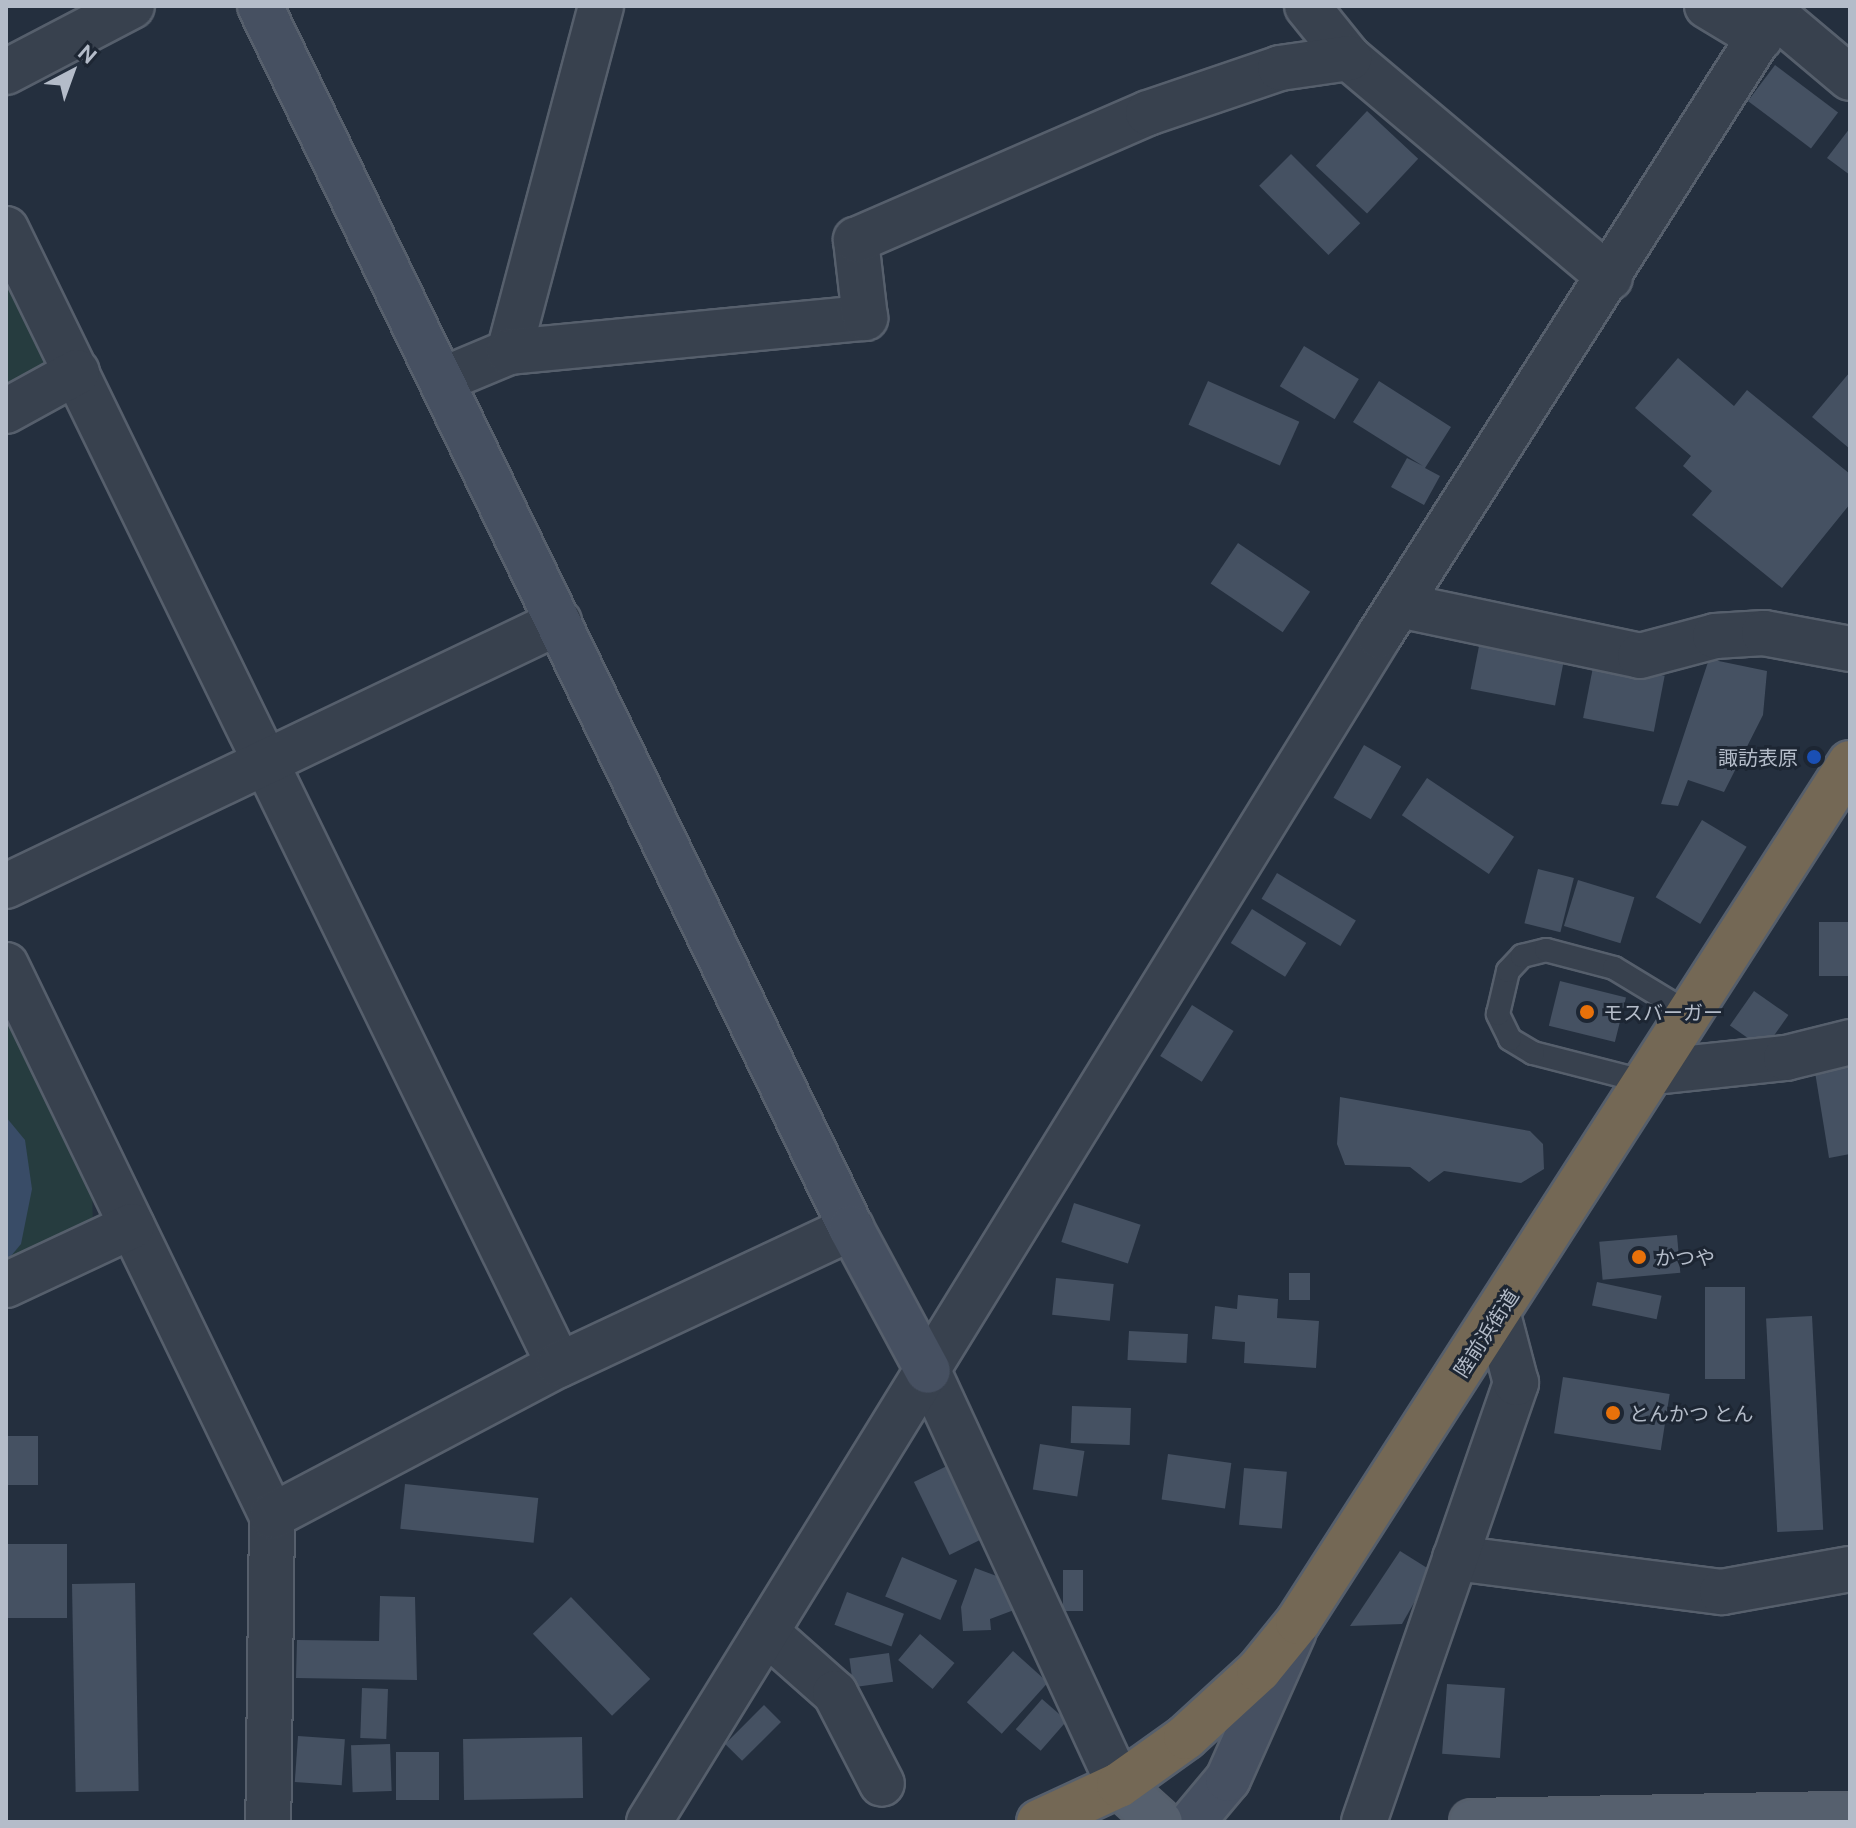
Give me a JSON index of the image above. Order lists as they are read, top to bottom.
{
  "streets": {
    "highway": ["陸前浜街道"]
  },
  "places": [
    "諏訪表原",
    "モスバーガー",
    "かつや",
    "とんかつ とん"
  ],
  "north": "top right"
}
